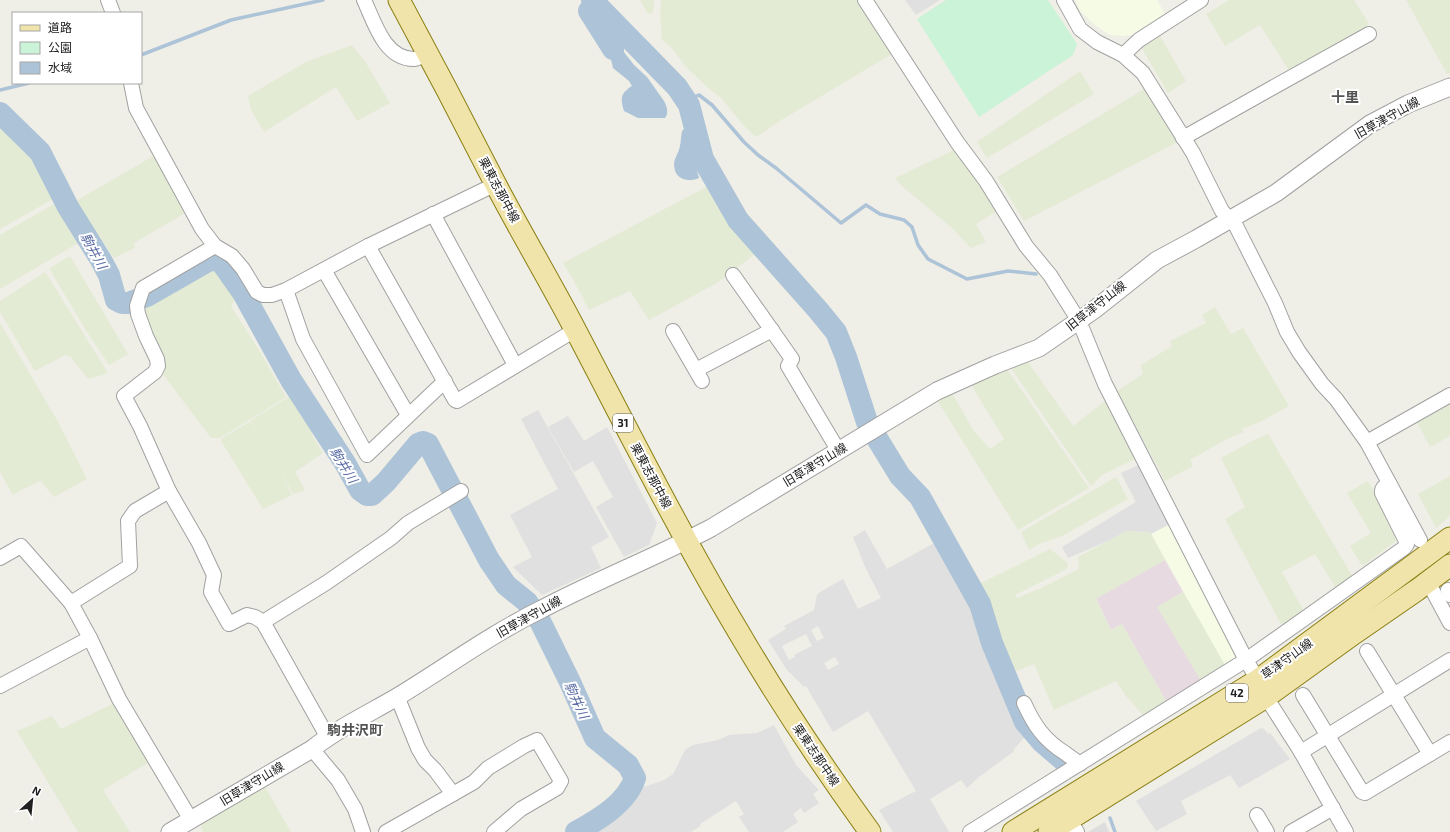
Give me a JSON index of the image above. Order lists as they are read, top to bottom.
{
  "streets": {
    "main road": [
      "栗東志那中線",
      "31",
      "草津守山線",
      "42"
    ],
    "street": ["旧草津守山線"]
  },
  "crossings": [
    ["旧草津守山線", "栗東志那中線"]
  ],
  "districts": ["十里", "駒井沢町"],
  "water": ["駒井川"],
  "legend": ["道路", "公園", "水域"],
  "north": "top right"
}
